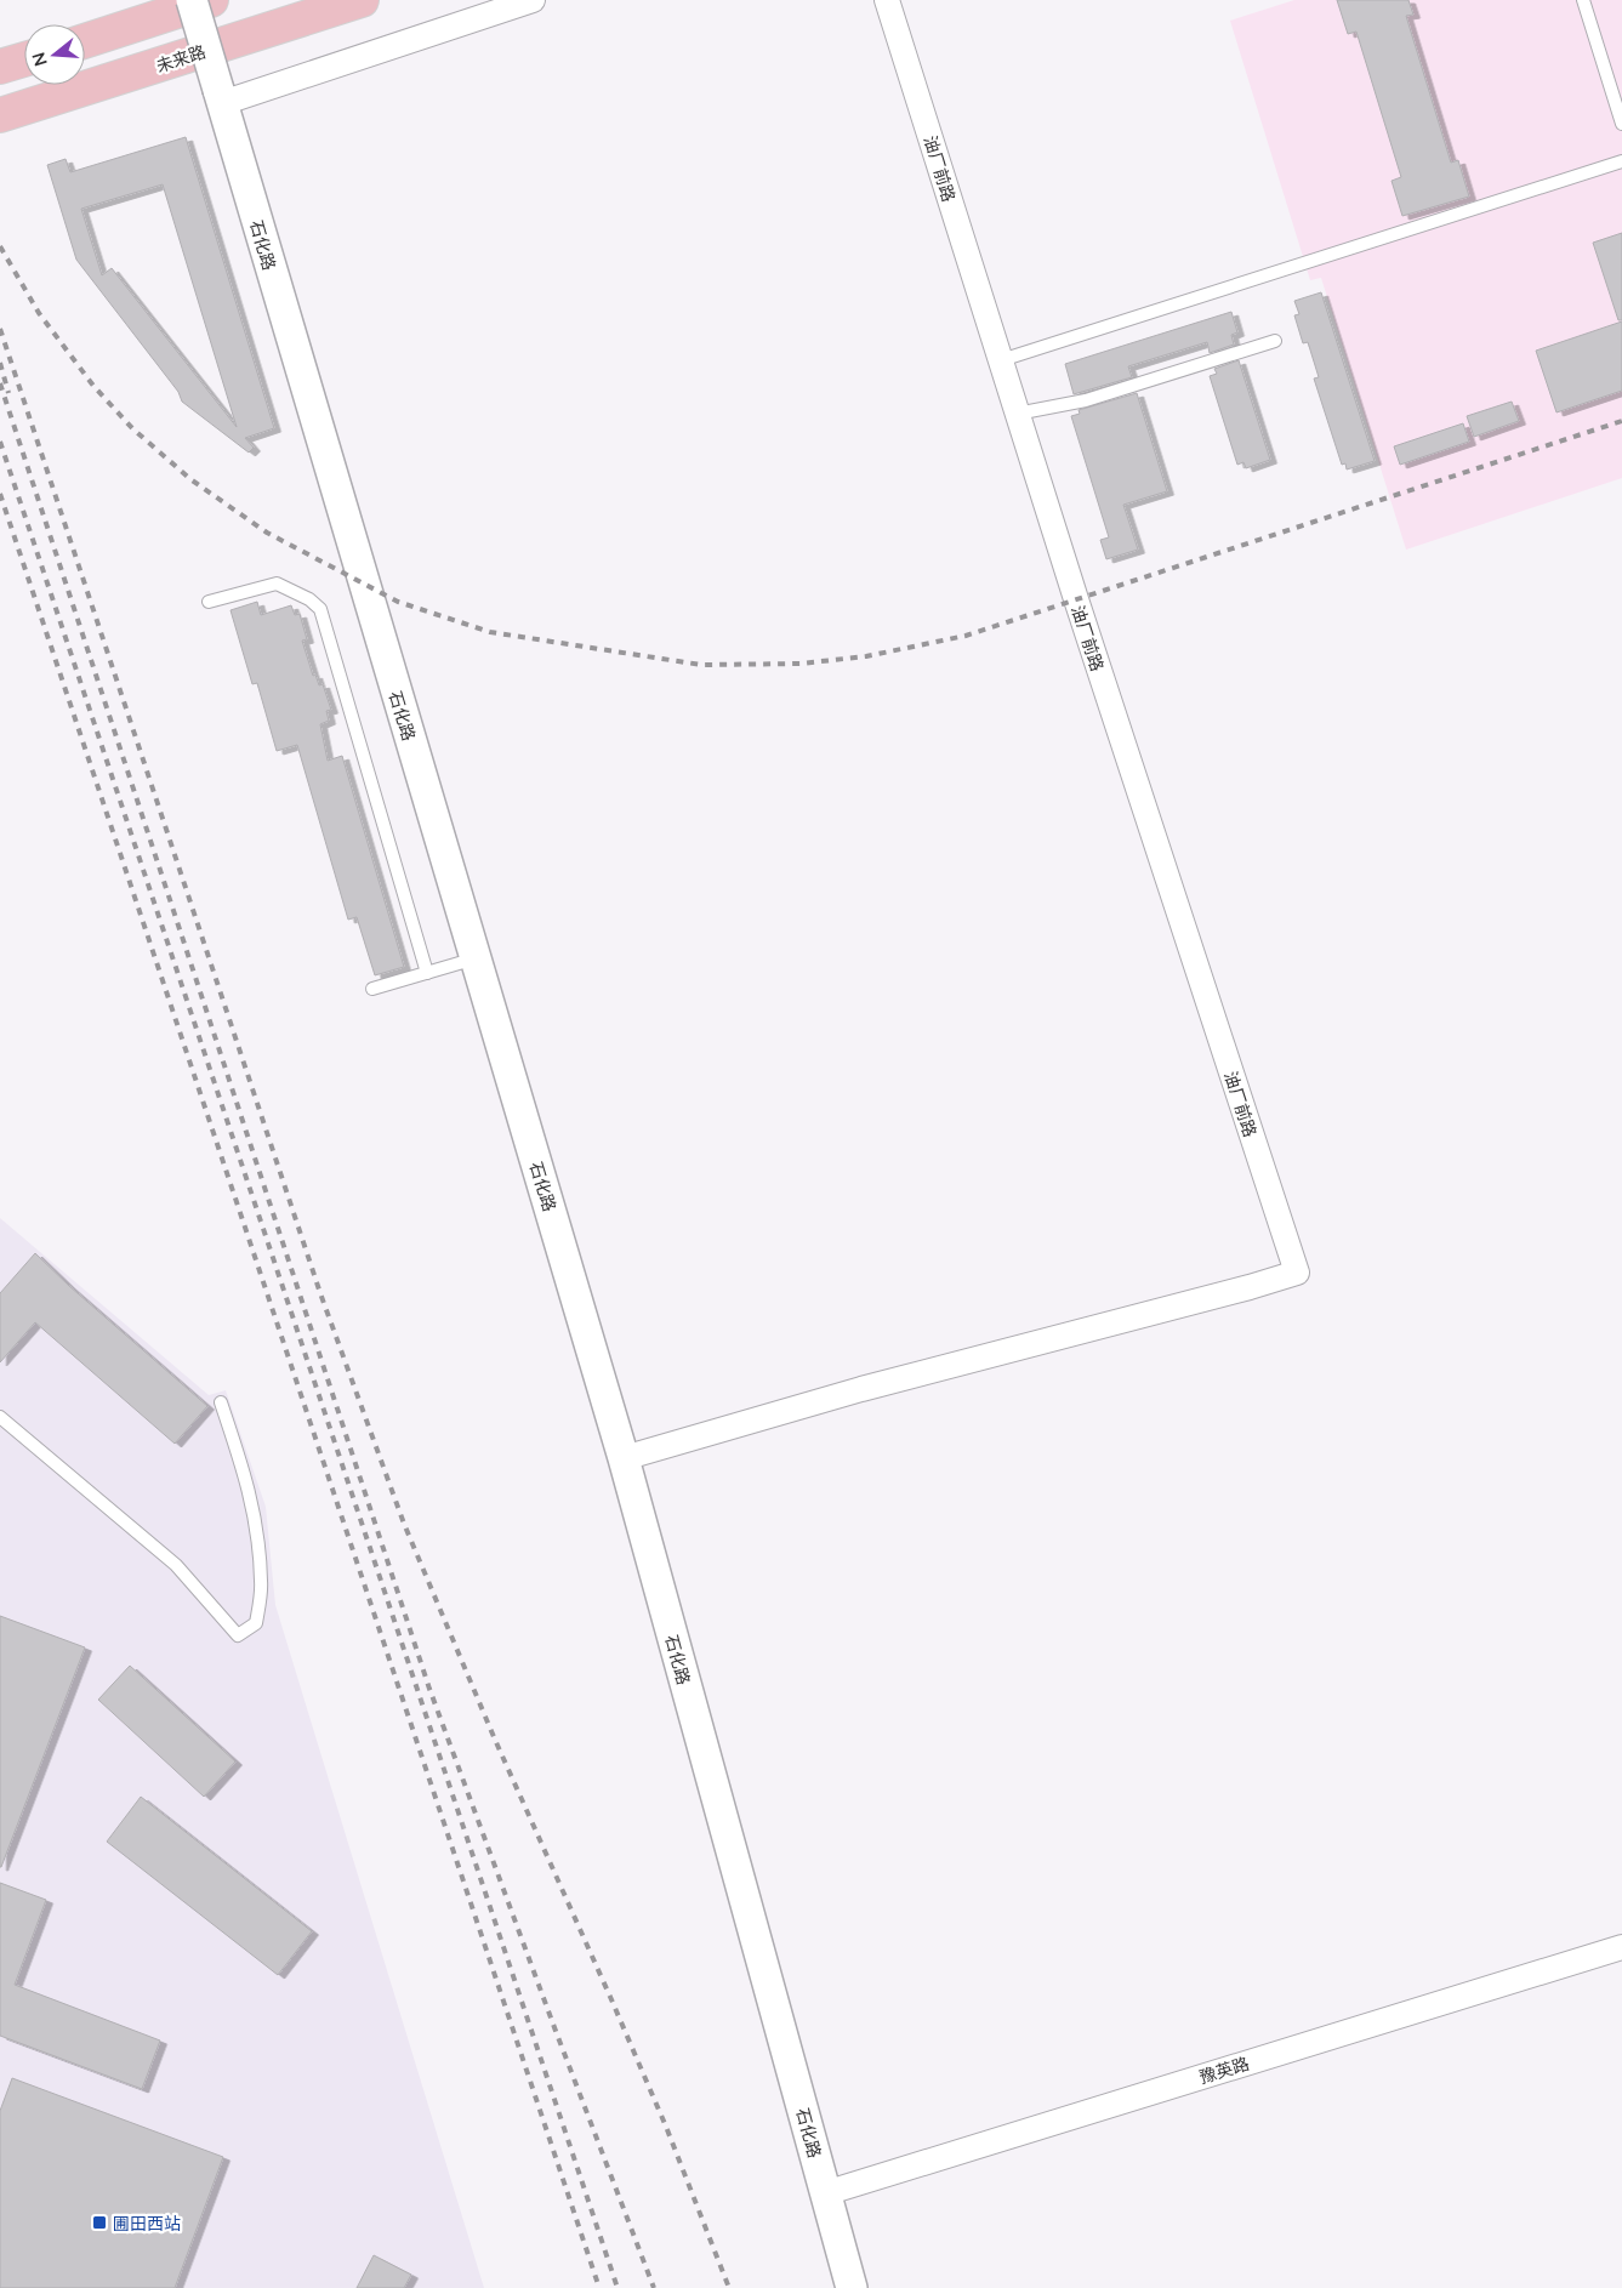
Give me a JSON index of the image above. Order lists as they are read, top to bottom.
{
  "streets": {
    "main road": ["未来路"],
    "street": ["油厂前路", "石化路", "豫英路"]
  },
  "crossings": [
    ["油厂前路", "石化路"],
    ["石化路", "豫英路"]
  ],
  "places": {
    "transit": ["圃田西站"]
  },
  "north": "left"
}
